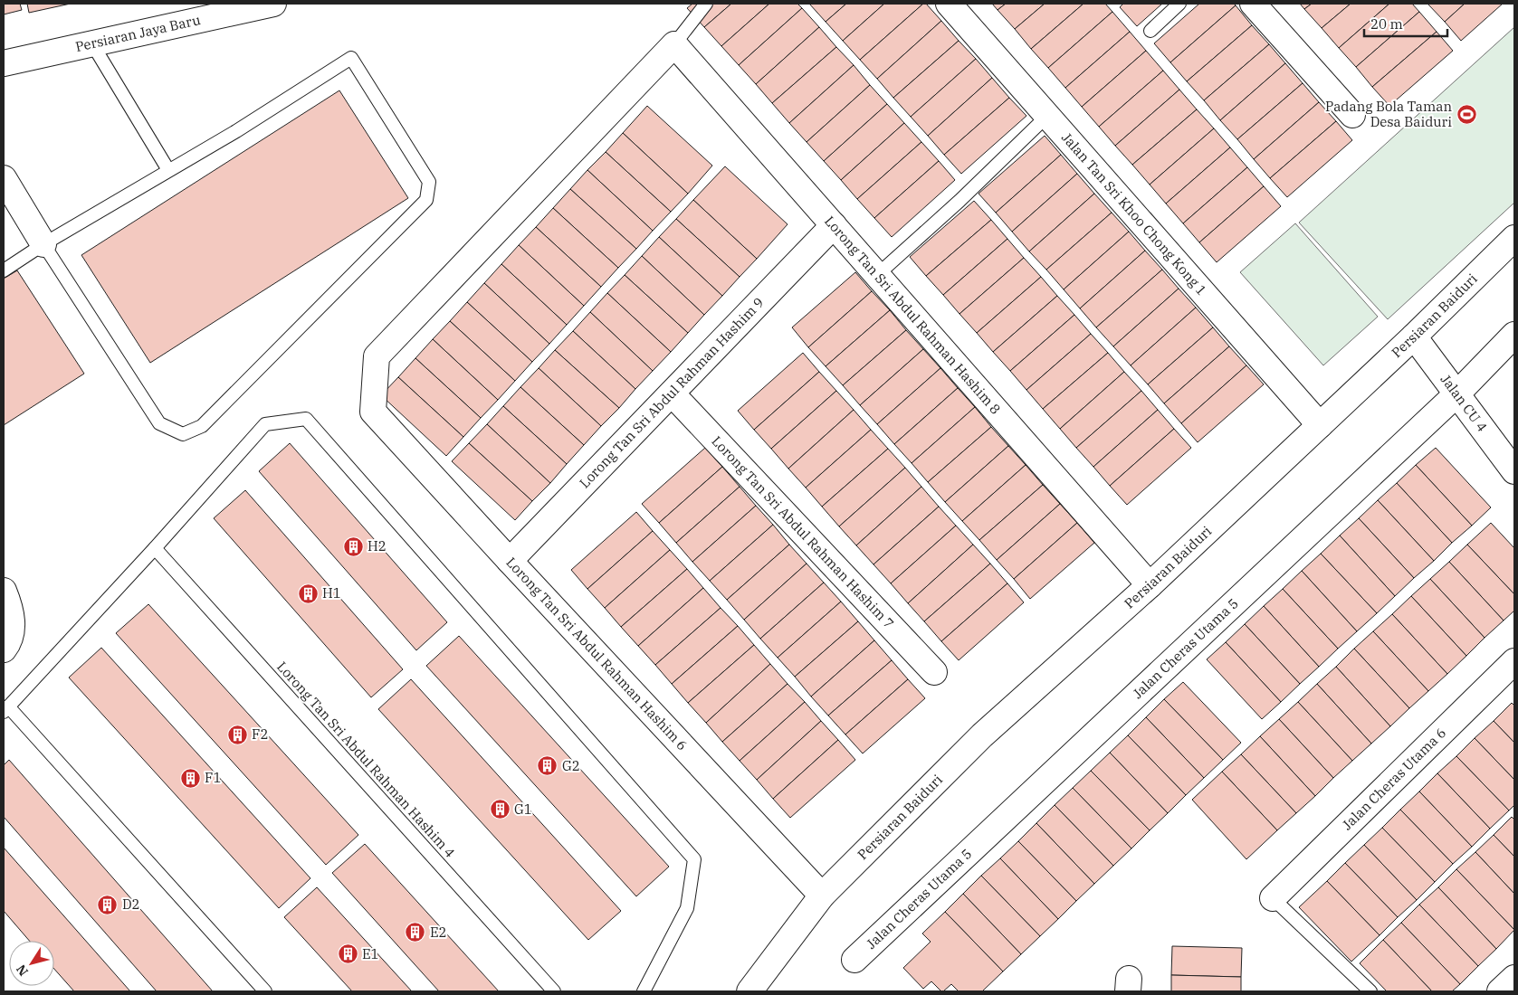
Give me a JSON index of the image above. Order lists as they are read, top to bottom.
{
  "streets": {
    "street": [
      "Persiaran Jaya Baru",
      "Jalan Tan Sri Khoo Chong Kong 1",
      "Lorong Tan Sri Abdul Rahman Hashim 8",
      "Persiaran Baiduri",
      "Lorong Tan Sri Abdul Rahman Hashim 9",
      "Jalan CU 4",
      "Lorong Tan Sri Abdul Rahman Hashim 7",
      "Jalan Cheras Utama 5",
      "Lorong Tan Sri Abdul Rahman Hashim 6",
      "Jalan Cheras Utama 6"
    ],
    "lane": ["Lorong Tan Sri Abdul Rahman Hashim 4"]
  },
  "crossings": [
    ["Jalan Tan Sri Khoo Chong Kong 1", "Persiaran Baiduri"],
    ["Lorong Tan Sri Abdul Rahman Hashim 8", "Persiaran Baiduri"],
    ["Lorong Tan Sri Abdul Rahman Hashim 8", "Lorong Tan Sri Abdul Rahman Hashim 9"],
    ["Lorong Tan Sri Abdul Rahman Hashim 8", "Lorong Tan Sri Abdul Rahman Hashim 6"],
    ["Persiaran Baiduri", "Jalan CU 4"],
    ["Persiaran Baiduri", "Lorong Tan Sri Abdul Rahman Hashim 6"],
    ["Lorong Tan Sri Abdul Rahman Hashim 9", "Lorong Tan Sri Abdul Rahman Hashim 7"],
    ["Lorong Tan Sri Abdul Rahman Hashim 9", "Lorong Tan Sri Abdul Rahman Hashim 6"],
    ["Jalan CU 4", "Jalan Cheras Utama 5"]
  ],
  "places": {
    "sports": ["Padang Bola Taman Desa Baiduri"],
    "building": [
      "H2",
      "H1",
      "F2",
      "G2",
      "F1",
      "G1",
      "D2",
      "E2",
      "E1"
    ]
  },
  "scale_bar": "20 m",
  "north": "bottom left"
}
